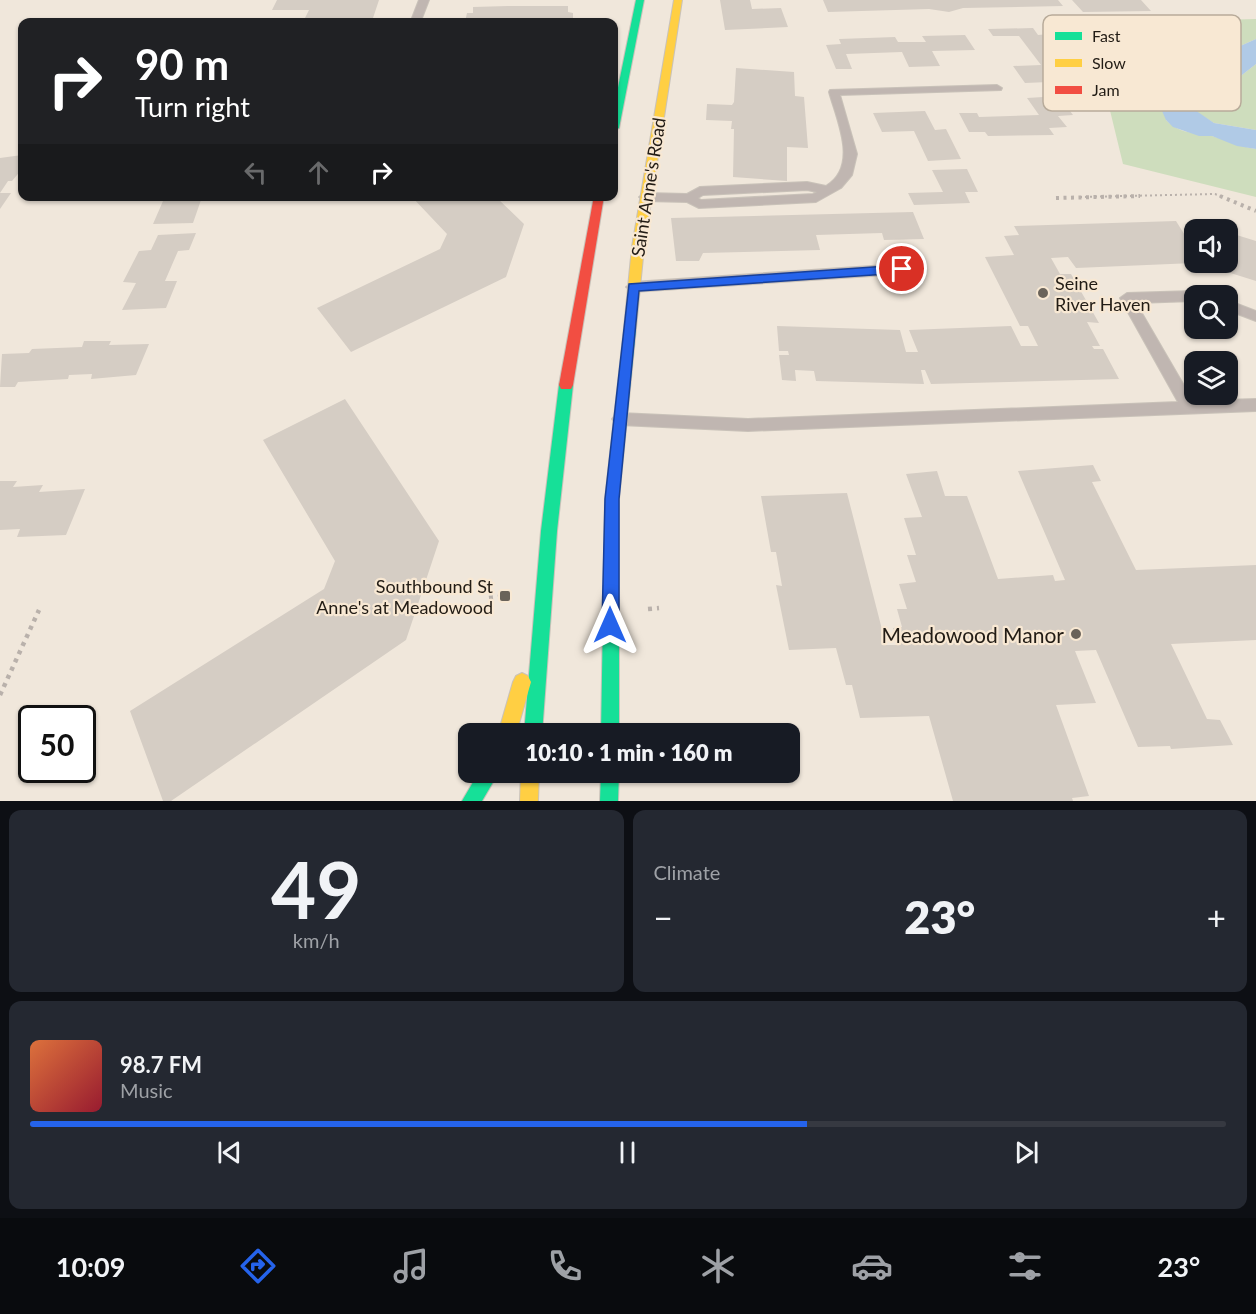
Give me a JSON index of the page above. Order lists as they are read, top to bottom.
{
  "streets": {
    "main road": ["Saint Anne's Road"]
  },
  "places": {
    "other": ["Seine River Haven", "Meadowood Manor"],
    "transit": ["Southbound St Anne's at Meadowood"]
  },
  "legend": ["Fast", "Slow", "Jam"],
  "page": {
    "turn": ["90 m", "Turn right"],
    "limit": "50",
    "trip": "10:10 · 1 min · 160 m",
    "tile": [
      ["49", "km/h"],
      "Climate"
    ],
    "heat": ["−", "23°", "+"],
    "song": ["98.7 FM", "Music"],
    "tabs": ["10:09", "23°"]
  }
}
